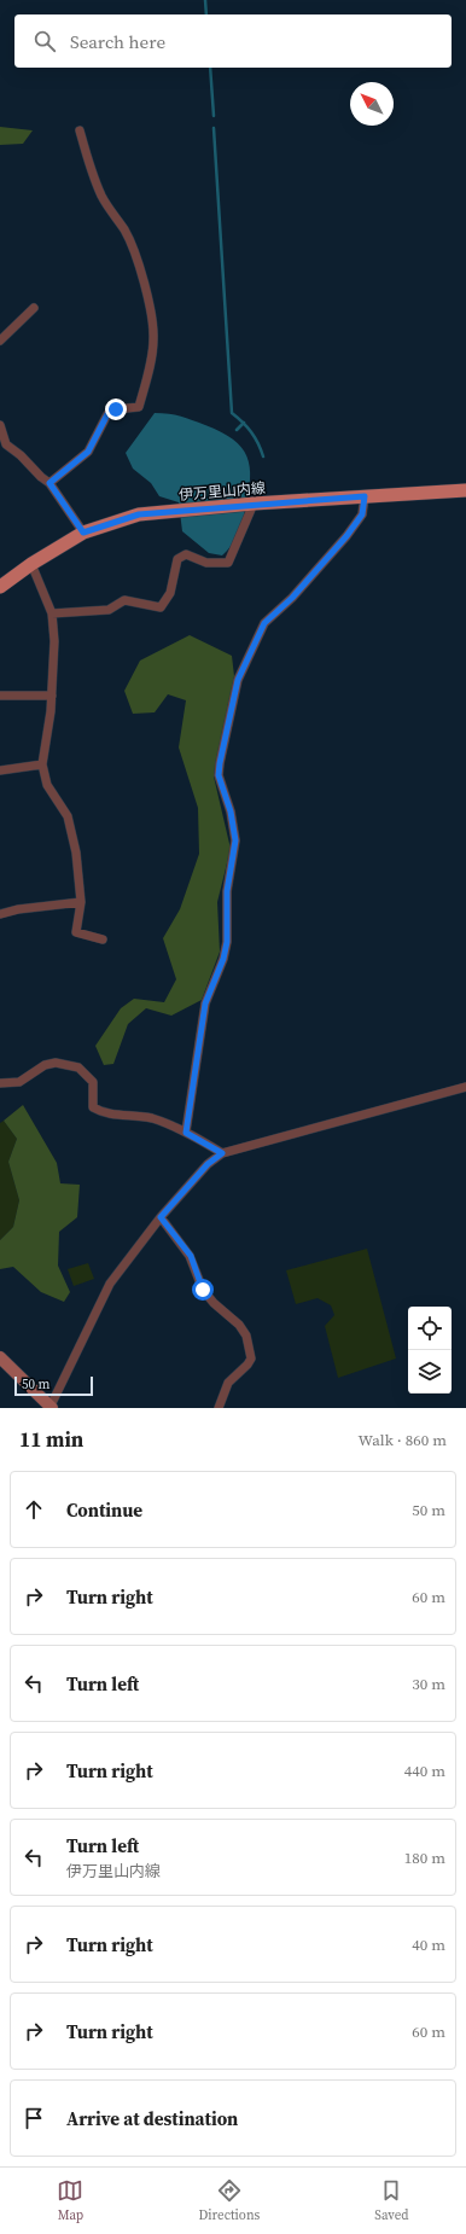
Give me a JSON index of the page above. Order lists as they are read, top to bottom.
{
  "streets": {
    "main road": ["伊万里山内線"]
  },
  "scale_bar": "50 m",
  "north": "top left",
  "page": {
    "search": "Search here",
    "scale": "50 m",
    "heading": ["11 min", "Walk · 860 m"],
    "list": [
      ["Continue", "50 m"],
      ["Turn right", "60 m"],
      ["Turn left", "30 m"],
      ["Turn right", "440 m"],
      ["Turn left", "伊万里山内線", "180 m"],
      ["Turn right", "40 m"],
      ["Turn right", "60 m"],
      "Arrive at destination"
    ],
    "nav": ["Map", "Directions", "Saved"]
  }
}
